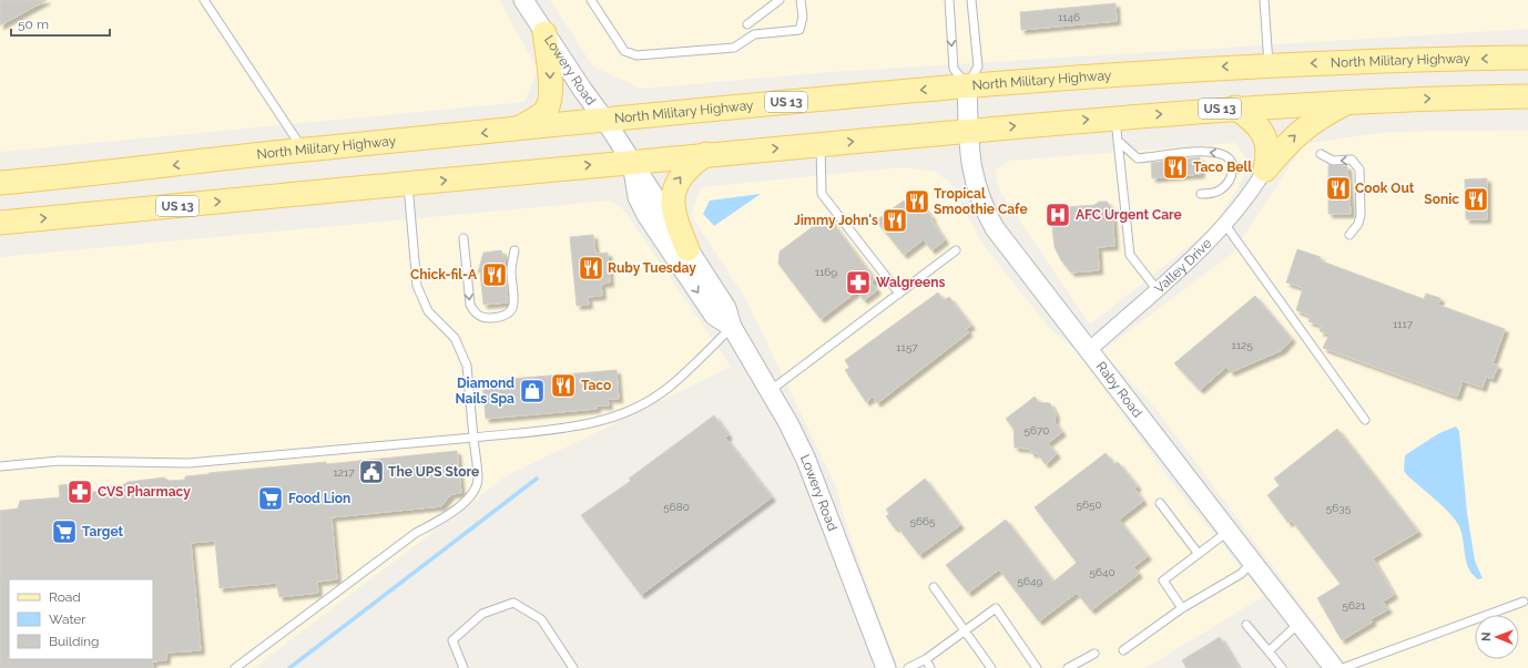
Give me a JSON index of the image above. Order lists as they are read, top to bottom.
{
  "streets": {
    "main road": ["North Military Highway", "US 13"],
    "street": ["Lowery Road", "Valley Drive", "Raby Road"]
  },
  "crossings": [
    ["North Military Highway", "Lowery Road"],
    ["North Military Highway", "Raby Road"],
    ["Lowery Road", "US 13"],
    ["US 13", "Raby Road"],
    ["Valley Drive", "Raby Road"]
  ],
  "places": {
    "restaurant": [
      "Taco Bell",
      "Cook Out",
      "Sonic",
      "Tropical Smoothie Cafe",
      "Jimmy John's",
      "Ruby Tuesday",
      "Chick-fil-A",
      "Taco"
    ],
    "hospital": ["AFC Urgent Care"],
    "pharmacy": ["Walgreens", "CVS Pharmacy"],
    "shop": ["Diamond Nails Spa"],
    "public building": ["The UPS Store"],
    "supermarket": ["Food Lion", "Target"]
  },
  "house_numbers": [
    "1146",
    "1169",
    "1117",
    "1125",
    "1157",
    "5670",
    "1217",
    "5650",
    "5680",
    "5635",
    "5665",
    "5640",
    "5649",
    "5621"
  ],
  "legend": ["Road", "Water", "Building"],
  "scale_bar": "50 m",
  "north": "left"
}
